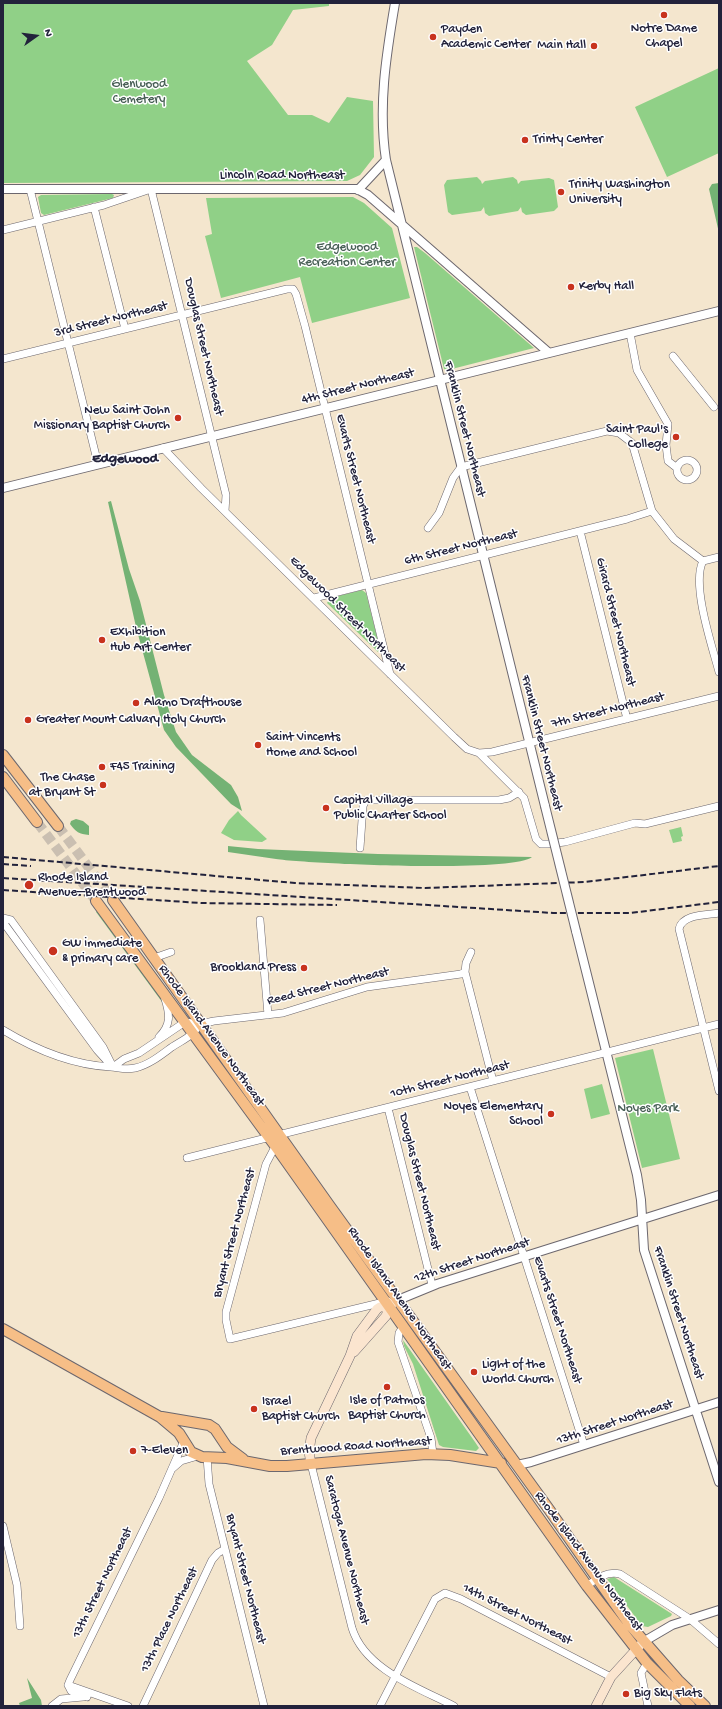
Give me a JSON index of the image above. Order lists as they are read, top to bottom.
{
  "streets": {
    "main road": ["Rhode Island Avenue Northeast", "Brentwood Road Northeast", "Saratoga Avenue Northeast"],
    "street": [
      "Lincoln Road Northeast",
      "3rd Street Northeast",
      "Douglas Street Northeast",
      "4th Street Northeast",
      "Franklin Street Northeast",
      "Evarts Street Northeast",
      "6th Street Northeast",
      "Edgewood Street Northeast",
      "Girard Street Northeast",
      "7th Street Northeast",
      "Reed Street Northeast",
      "10th Street Northeast",
      "Bryant Street Northeast",
      "12th Street Northeast",
      "13th Street Northeast",
      "14th Street Northeast",
      "13th Place Northeast"
    ]
  },
  "crossings": [
    ["Lincoln Road Northeast", "Douglas Street Northeast"],
    ["Lincoln Road Northeast", "4th Street Northeast"],
    ["Lincoln Road Northeast", "Franklin Street Northeast"],
    ["3rd Street Northeast", "Douglas Street Northeast"],
    ["3rd Street Northeast", "Evarts Street Northeast"],
    ["Douglas Street Northeast", "4th Street Northeast"],
    ["Douglas Street Northeast", "Edgewood Street Northeast"],
    ["Douglas Street Northeast", "10th Street Northeast"],
    ["Douglas Street Northeast", "12th Street Northeast"],
    ["4th Street Northeast", "Franklin Street Northeast"],
    ["4th Street Northeast", "Evarts Street Northeast"],
    ["4th Street Northeast", "Edgewood Street Northeast"],
    ["Franklin Street Northeast", "6th Street Northeast"],
    ["Franklin Street Northeast", "7th Street Northeast"],
    ["Franklin Street Northeast", "10th Street Northeast"],
    ["Franklin Street Northeast", "12th Street Northeast"],
    ["Franklin Street Northeast", "13th Street Northeast"],
    ["Evarts Street Northeast", "6th Street Northeast"],
    ["Evarts Street Northeast", "Edgewood Street Northeast"],
    ["Evarts Street Northeast", "10th Street Northeast"],
    ["Evarts Street Northeast", "12th Street Northeast"],
    ["Evarts Street Northeast", "13th Street Northeast"],
    ["6th Street Northeast", "Edgewood Street Northeast"],
    ["6th Street Northeast", "Girard Street Northeast"],
    ["Edgewood Street Northeast", "7th Street Northeast"],
    ["Girard Street Northeast", "7th Street Northeast"],
    ["Reed Street Northeast", "Rhode Island Avenue Northeast"],
    ["Rhode Island Avenue Northeast", "10th Street Northeast"],
    ["Rhode Island Avenue Northeast", "Bryant Street Northeast"],
    ["Rhode Island Avenue Northeast", "12th Street Northeast"],
    ["Rhode Island Avenue Northeast", "13th Street Northeast"],
    ["Rhode Island Avenue Northeast", "Brentwood Road Northeast"],
    ["Rhode Island Avenue Northeast", "Saratoga Avenue Northeast"],
    ["Bryant Street Northeast", "13th Street Northeast"],
    ["Bryant Street Northeast", "Brentwood Road Northeast"],
    ["Bryant Street Northeast", "Saratoga Avenue Northeast"],
    ["Bryant Street Northeast", "13th Place Northeast"],
    ["12th Street Northeast", "Saratoga Avenue Northeast"],
    ["13th Street Northeast", "Brentwood Road Northeast"],
    ["Brentwood Road Northeast", "Saratoga Avenue Northeast"],
    ["Saratoga Avenue Northeast", "14th Street Northeast"]
  ],
  "districts": ["Edgewood"],
  "parks": ["Glenwood Cemetery", "Edgewood Recreation Center", "Noyes Park"],
  "places": [
    "Notre Dame Chapel",
    "Payden Academic Center",
    "Main Hall",
    "Trinty Center",
    "Trinity Washington University",
    "Kerby Hall",
    "New Saint John Missionary Baptist Church",
    "Saint Paul's College",
    "Exhibition Hub Art Center",
    "Alamo Drafthouse",
    "Greater Mount Calvary Holy Church",
    "Saint Vincents Home and School",
    "F45 Training",
    "The Chase at Bryant St",
    "Capital Village Public Charter School",
    "Rhode Island Avenue–Brentwood",
    "GW immediate & primary care",
    "Brookland Press",
    "Noyes Elementary School",
    "Light of the World Church",
    "Isle of Patmos Baptist Church",
    "Israel Baptist Church",
    "7-Eleven",
    "Big Sky Flats"
  ],
  "north": "right"
}
